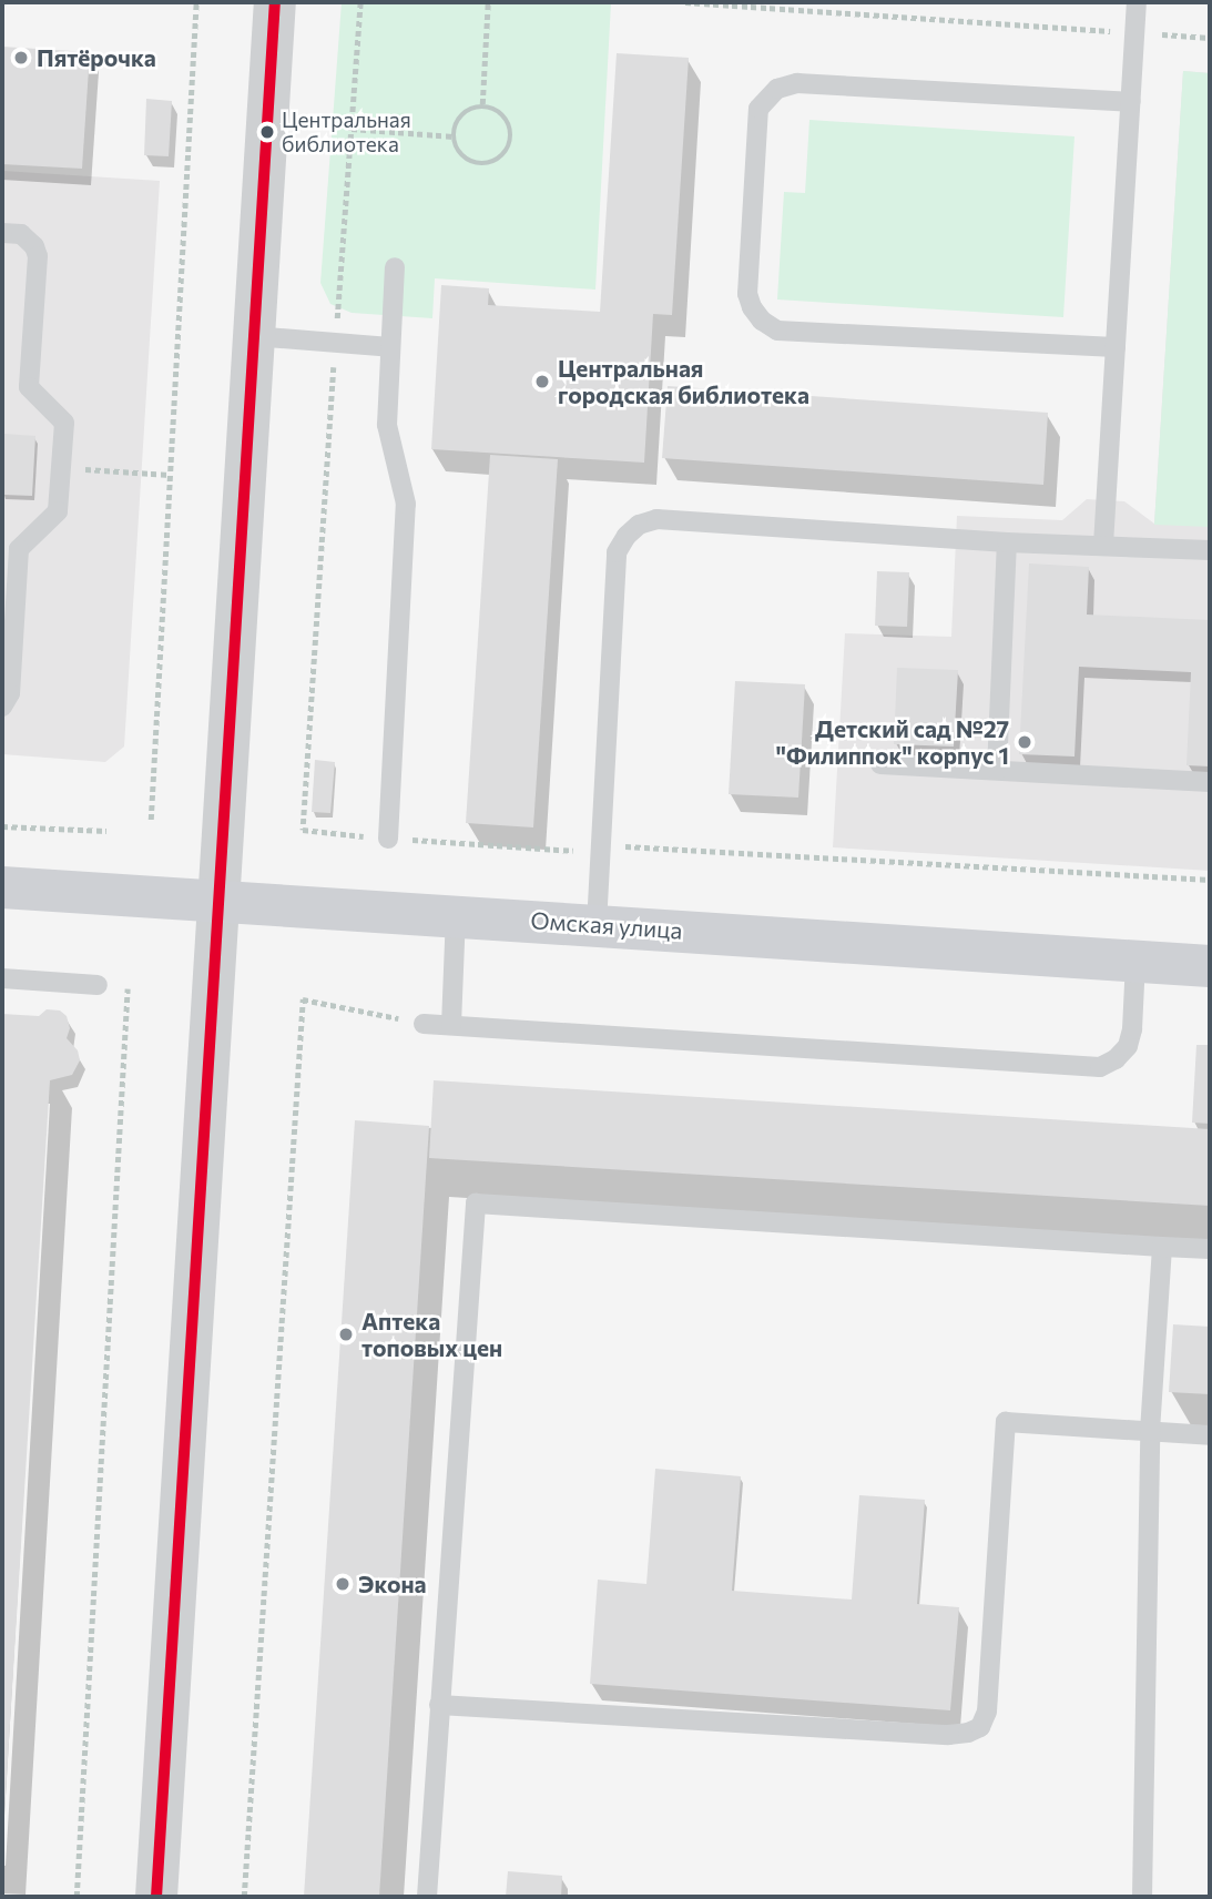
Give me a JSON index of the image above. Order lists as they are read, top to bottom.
{
  "streets": {
    "main road": ["Омская улица"]
  },
  "places": [
    "Пятёрочка",
    "Центральная библиотека",
    "Центральная городская библиотека",
    "Детский сад №27 \"Филиппок\" корпус 1",
    "Аптека топовых цен",
    "Экона"
  ]
}
